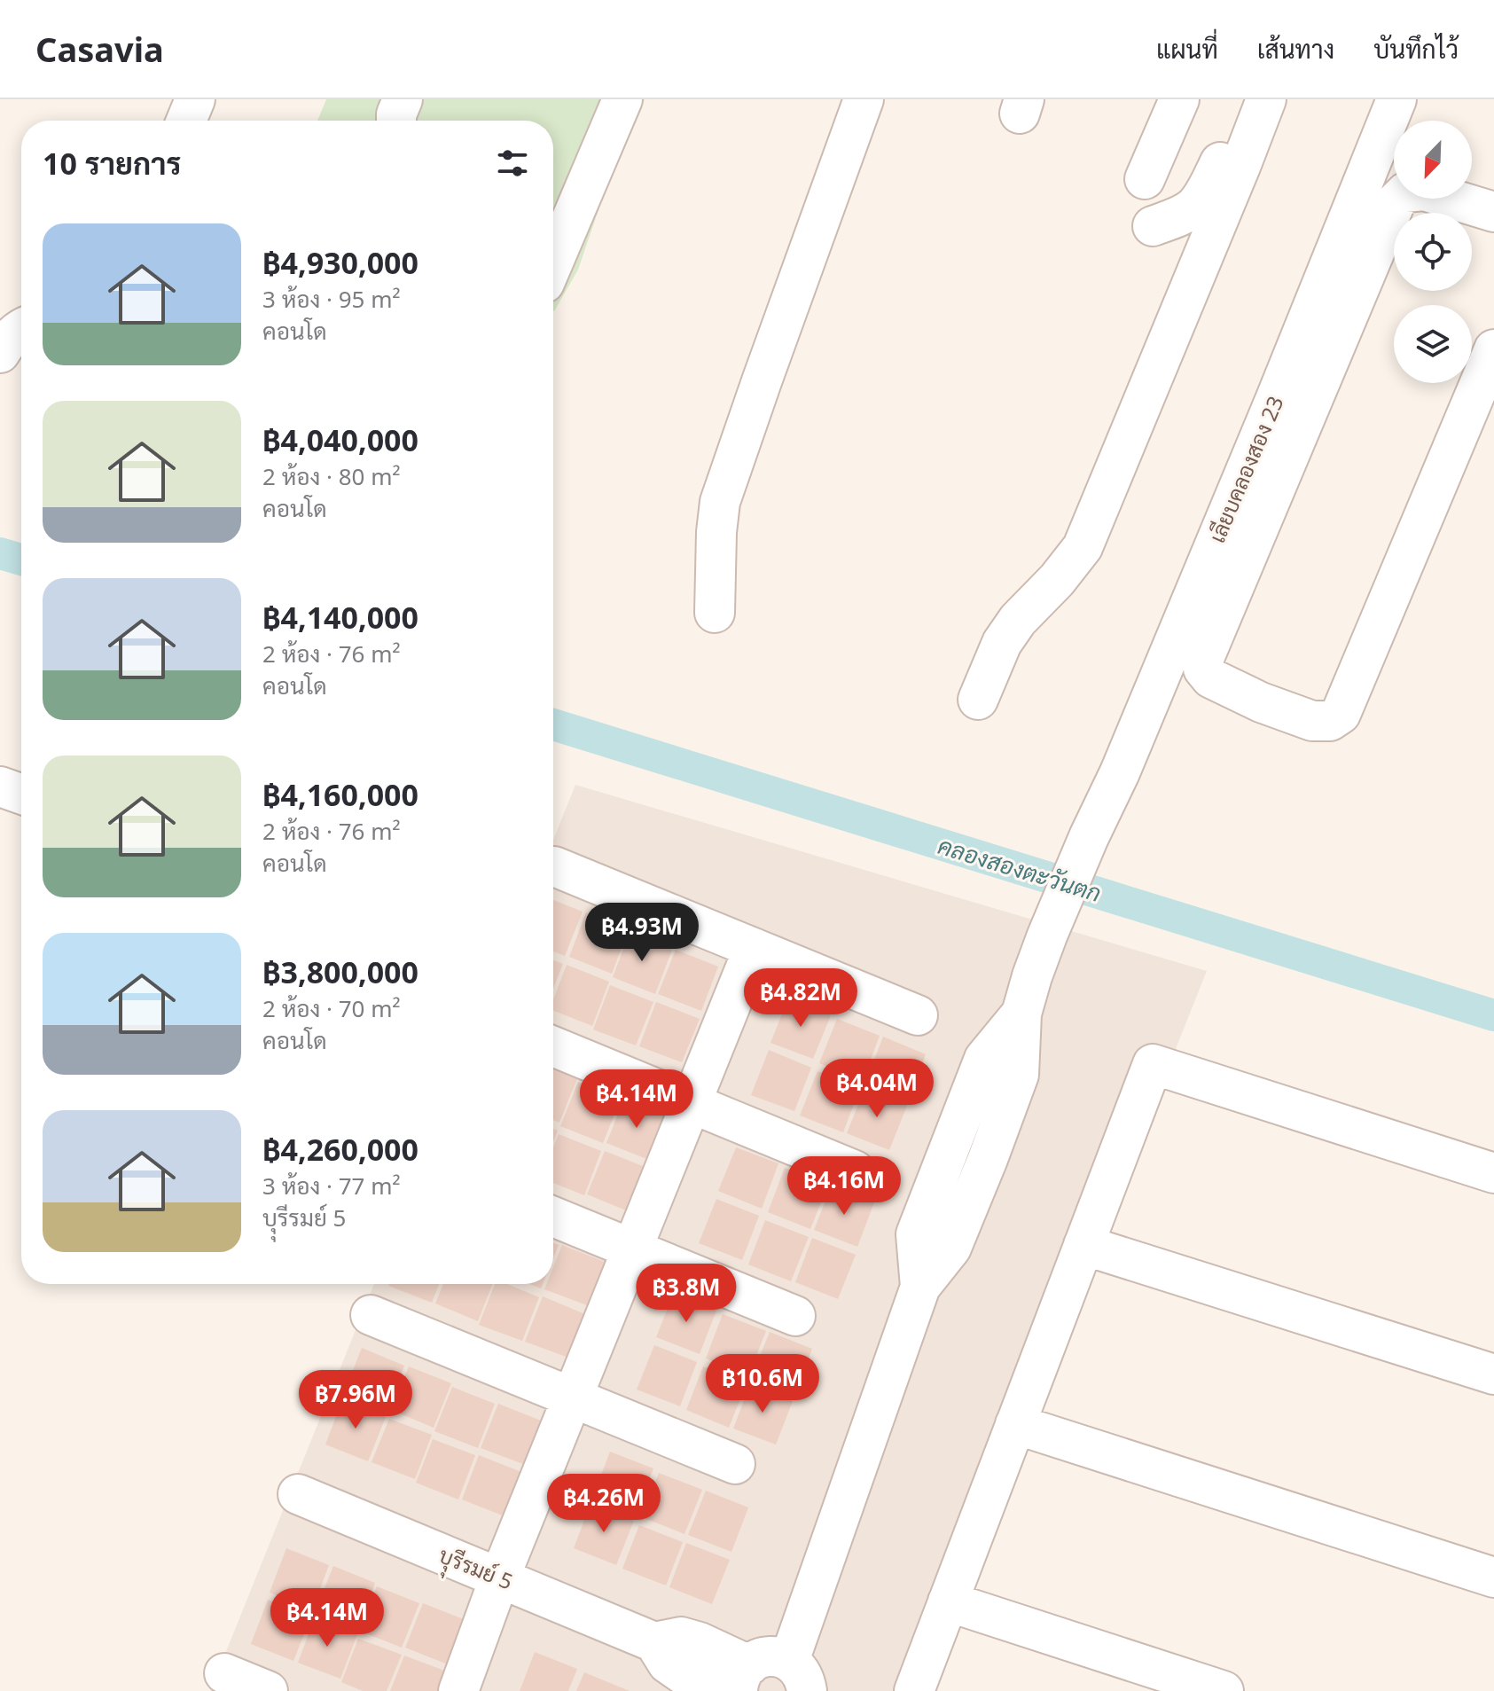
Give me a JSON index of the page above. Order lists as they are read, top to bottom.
{
  "streets": {
    "street": ["เลียบคลองสอง 23", "บุุรีรมย์ 5"]
  },
  "water": ["คลองสองตะวันตก"],
  "north": "bottom left",
  "page": {
    "header": "Casavia",
    "nav": ["แผนที่", "เส้นทาง", "บันทึกไว้"],
    "heading": "10 รายการ",
    "list": [
      {
        "name": "฿4,930,000",
        "note": "3 ห้อง · 95 m² · คอนโด"
      },
      {
        "name": "฿4,040,000",
        "note": "2 ห้อง · 80 m² · คอนโด"
      },
      {
        "name": "฿4,140,000",
        "note": "2 ห้อง · 76 m² · คอนโด"
      },
      {
        "name": "฿4,160,000",
        "note": "2 ห้อง · 76 m² · คอนโด"
      },
      {
        "name": "฿3,800,000",
        "note": "2 ห้อง · 70 m² · คอนโด"
      },
      {
        "name": "฿4,260,000",
        "note": "3 ห้อง · 77 m² · บุุรีรมย์ 5"
      }
    ],
    "price": [
      "฿4.93M",
      "฿4.82M",
      "฿4.04M",
      "฿4.14M",
      "฿4.16M",
      "฿3.8M",
      "฿10.6M",
      "฿7.96M",
      "฿4.26M",
      "฿4.14M"
    ]
  }
}
